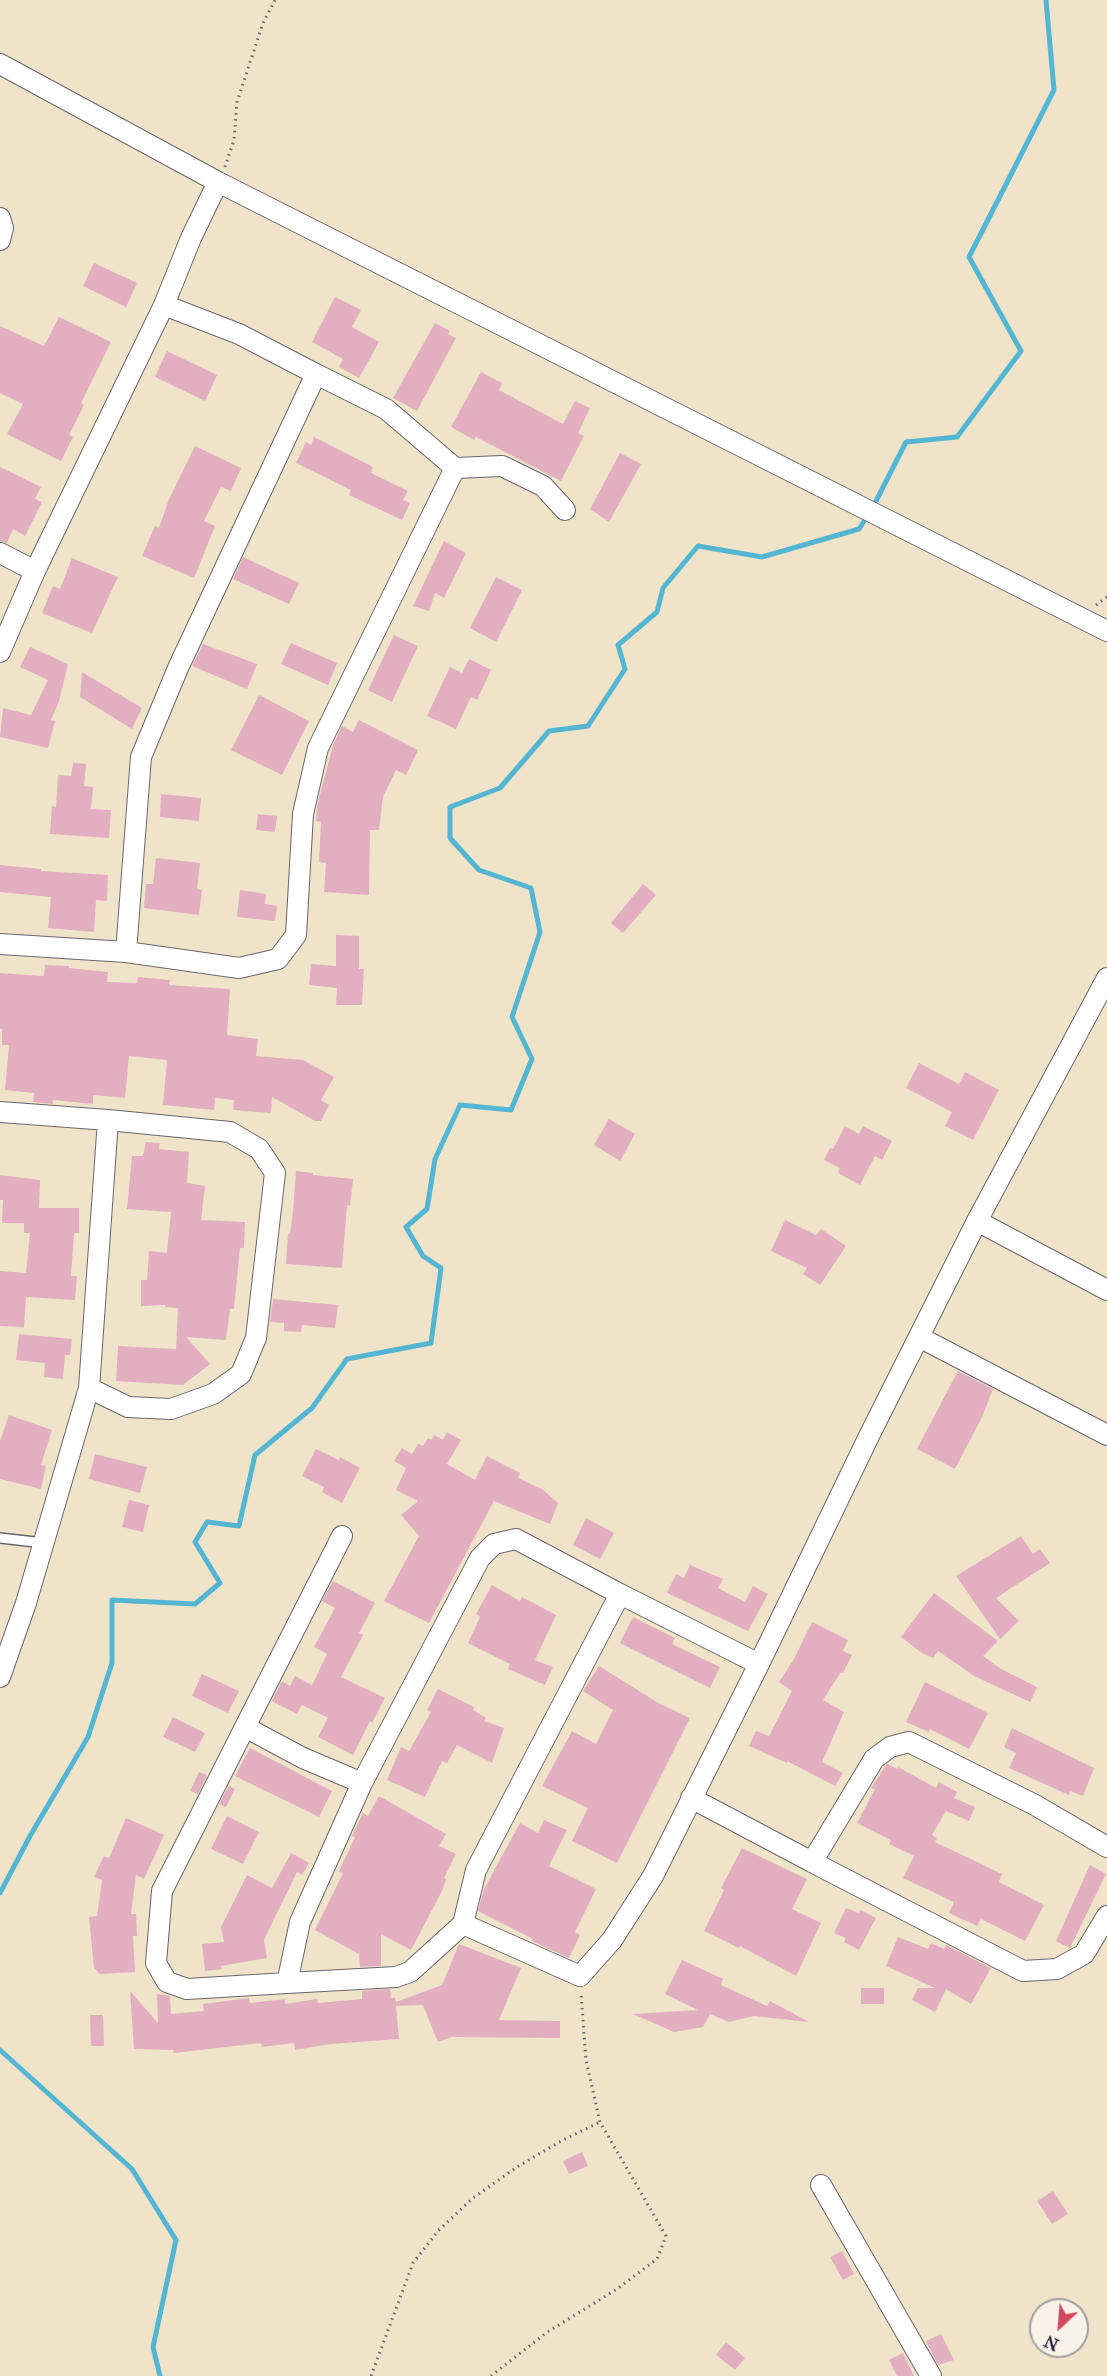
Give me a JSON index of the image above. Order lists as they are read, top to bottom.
{
  "north": "bottom left"
}
